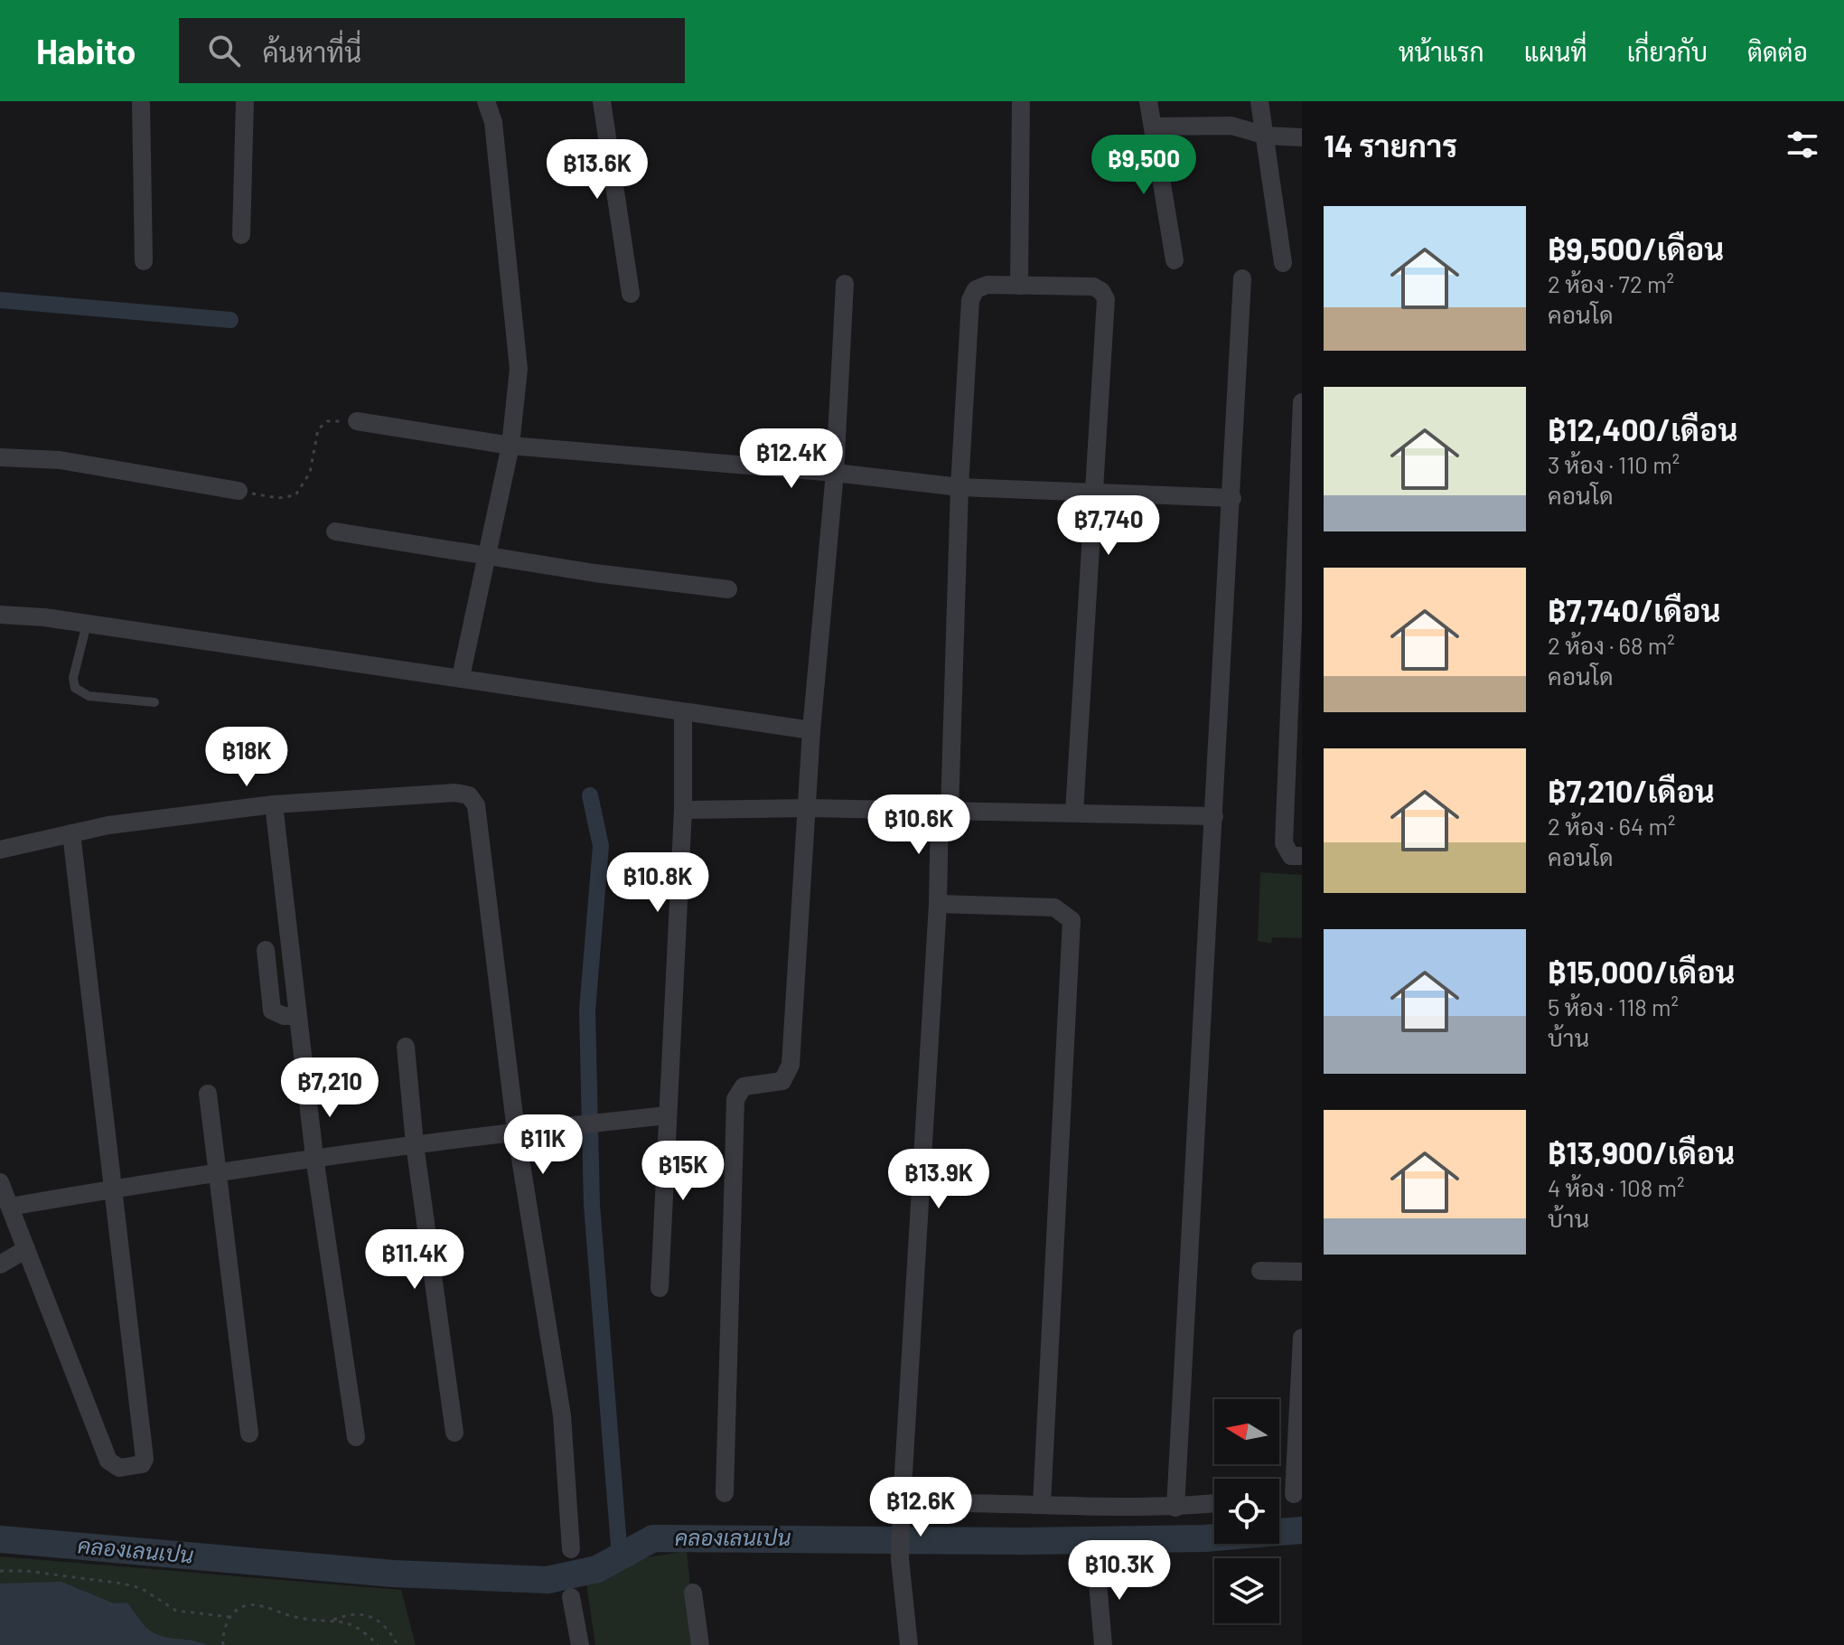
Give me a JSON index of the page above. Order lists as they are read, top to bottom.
{
  "water": ["คลองเลนเปน"],
  "north": "left",
  "page": {
    "header": "Habito",
    "search": "ค้นหาที่นี่",
    "nav": [
      "หน้าแรก",
      "แผนที่",
      "เกี่ยวกับ",
      "ติดต่อ"
    ],
    "heading": "14 รายการ",
    "price": [
      "฿9,500",
      "฿13.6K",
      "฿12.4K",
      "฿7,740",
      "฿18K",
      "฿10.6K",
      "฿10.8K",
      "฿7,210",
      "฿11K",
      "฿15K",
      "฿13.9K",
      "฿11.4K",
      "฿12.6K",
      "฿10.3K"
    ],
    "list": [
      {
        "name": "฿9,500/เดือน",
        "note": "2 ห้อง · 72 m² · คอนโด"
      },
      {
        "name": "฿12,400/เดือน",
        "note": "3 ห้อง · 110 m² · คอนโด"
      },
      {
        "name": "฿7,740/เดือน",
        "note": "2 ห้อง · 68 m² · คอนโด"
      },
      {
        "name": "฿7,210/เดือน",
        "note": "2 ห้อง · 64 m² · คอนโด"
      },
      {
        "name": "฿15,000/เดือน",
        "note": "5 ห้อง · 118 m² · บ้าน"
      },
      {
        "name": "฿13,900/เดือน",
        "note": "4 ห้อง · 108 m² · บ้าน"
      }
    ]
  }
}
